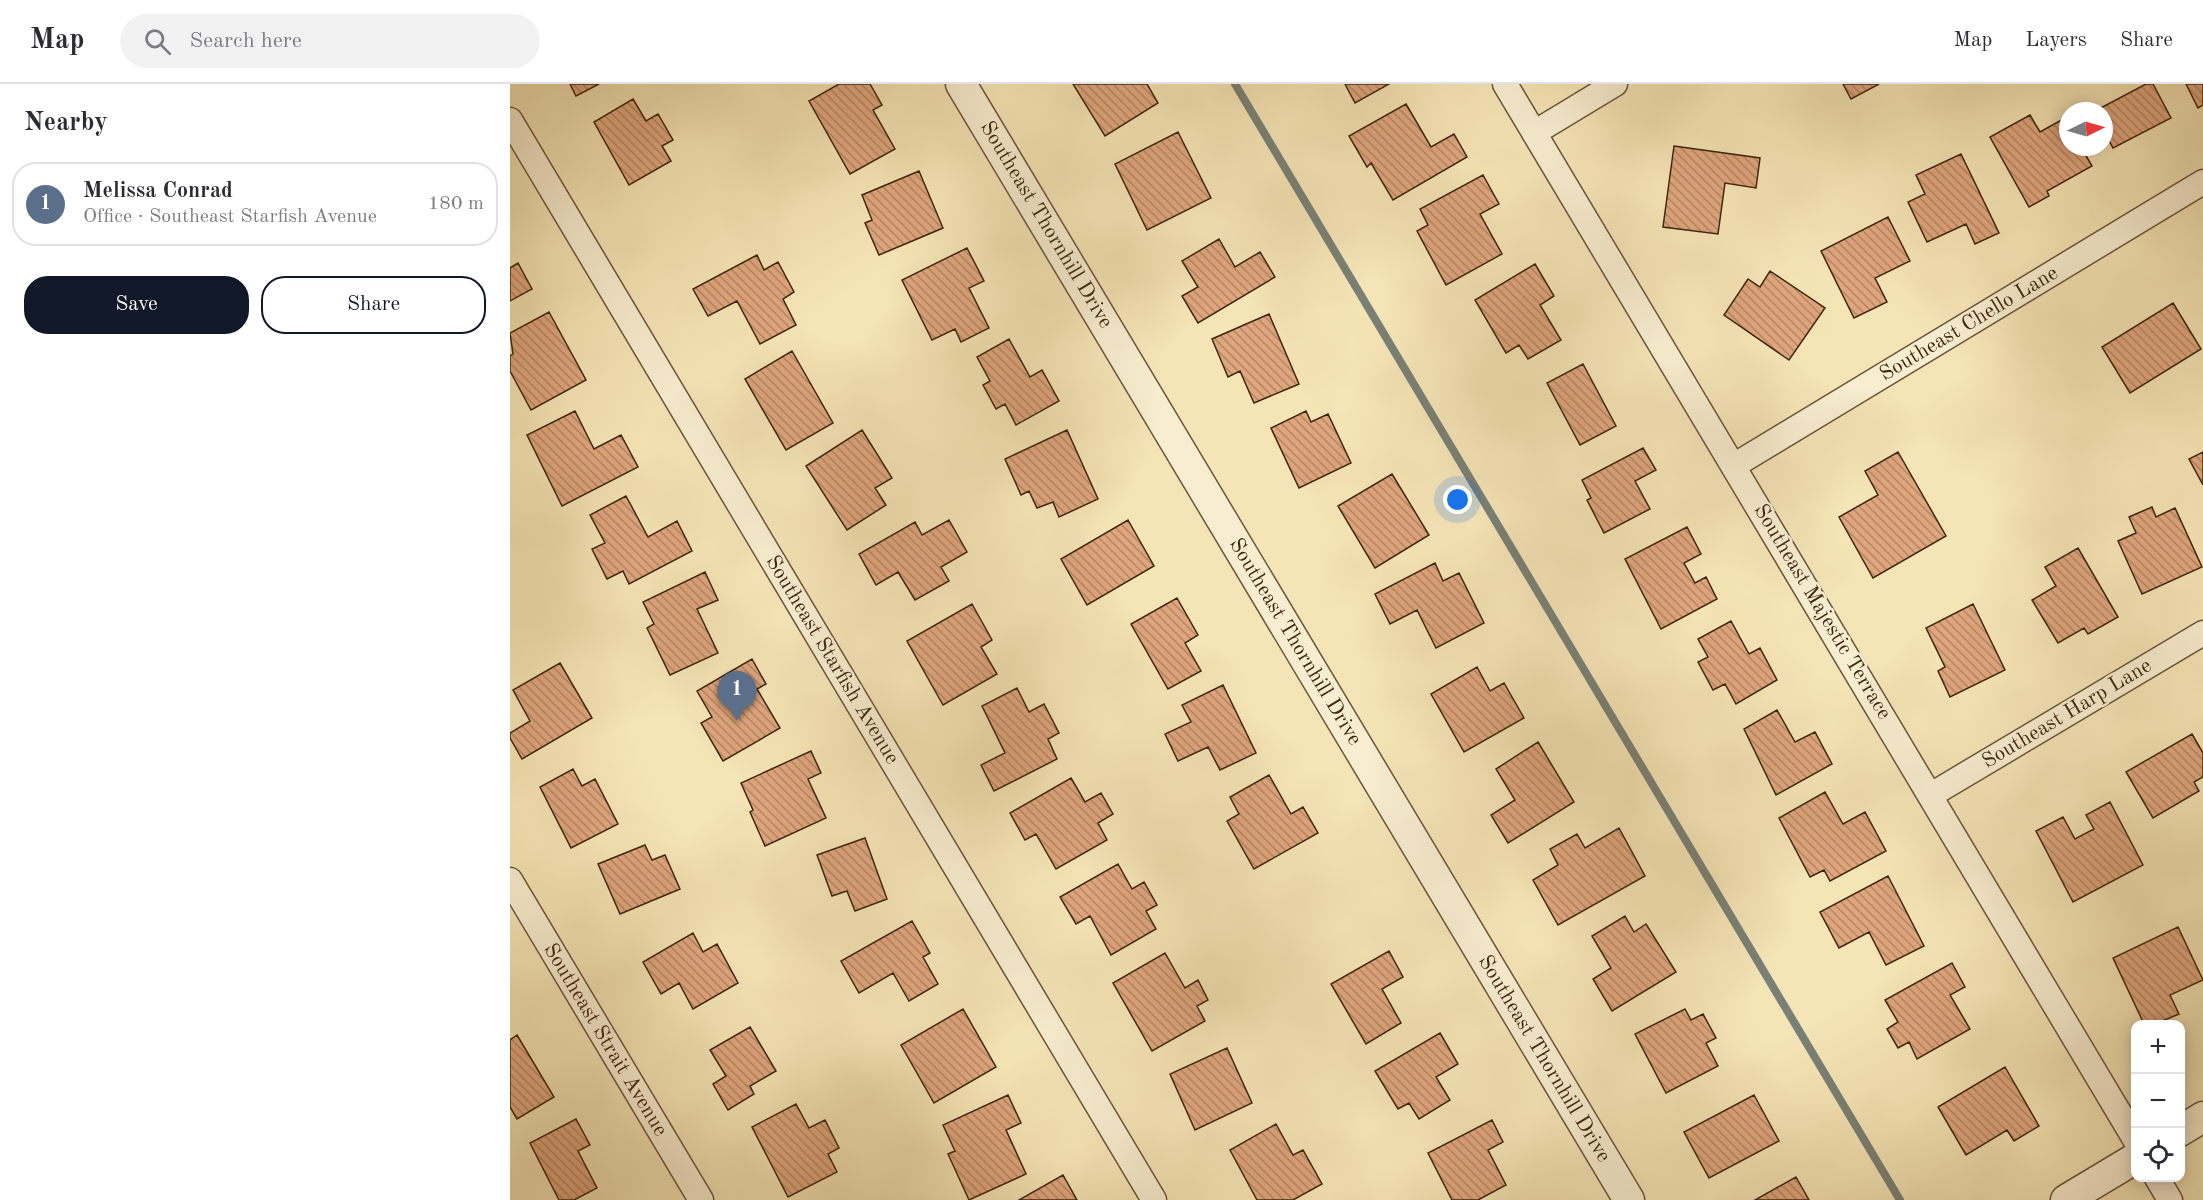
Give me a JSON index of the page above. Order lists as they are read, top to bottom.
{
  "streets": {
    "street": [
      "Southeast Thornhill Drive",
      "Southeast Chello Lane",
      "Southeast Majestic Terrace",
      "Southeast Starfish Avenue",
      "Southeast Harp Lane",
      "Southeast Strait Avenue"
    ]
  },
  "crossings": [
    ["Southeast Chello Lane", "Southeast Majestic Terrace"],
    ["Southeast Majestic Terrace", "Southeast Harp Lane"]
  ],
  "north": "right",
  "page": {
    "header": "Map",
    "search": "Search here",
    "nav": ["Map", "Layers", "Share"],
    "heading": "Nearby",
    "list": [
      {
        "mark": "1",
        "name": "Melissa Conrad",
        "note": "Office · Southeast Starfish Avenue",
        "value": "180 m"
      }
    ],
    "buttons": ["Save", "Share"],
    "pins": "1",
    "map_buttons": ["+", "−"]
  }
}
